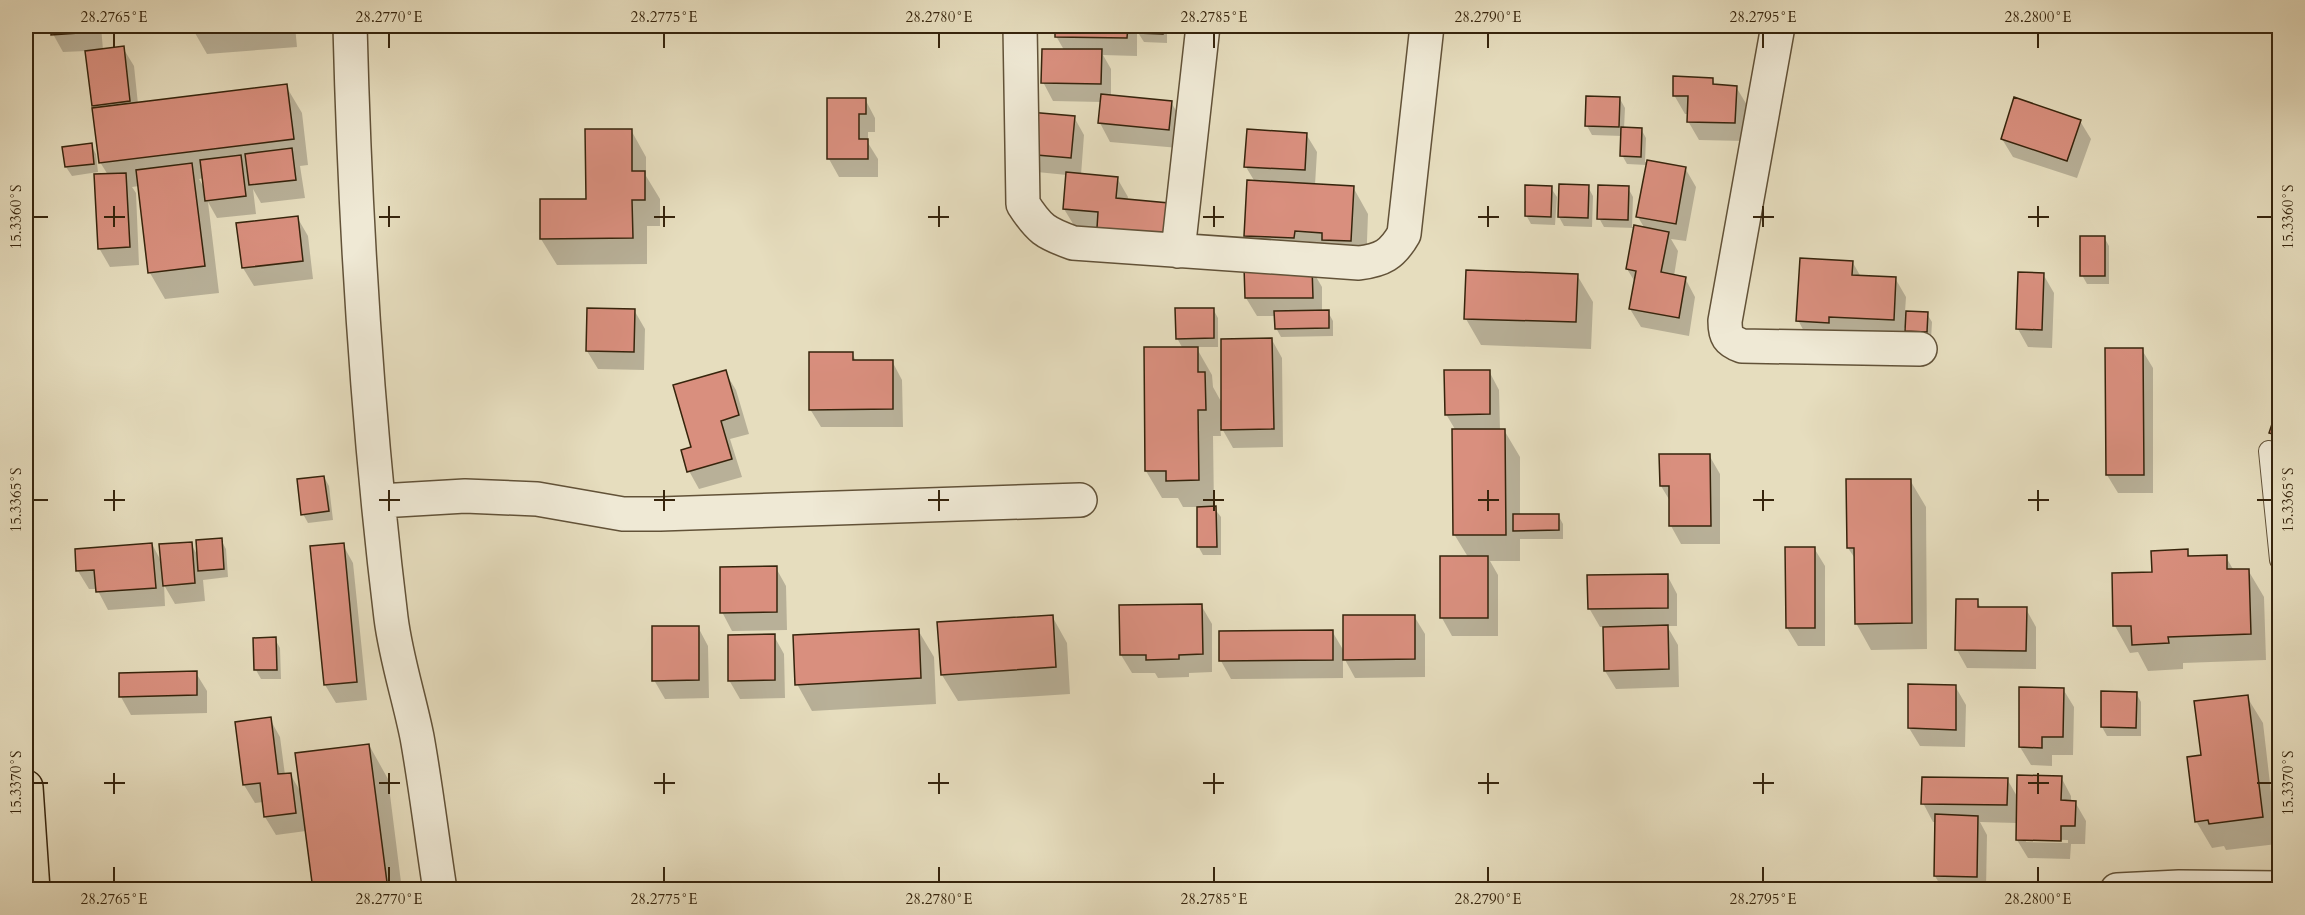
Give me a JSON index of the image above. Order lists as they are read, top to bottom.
{
  "coordinates": [
    "28.2765°E",
    "28.2770°E",
    "28.2775°E",
    "28.2780°E",
    "28.2785°E",
    "28.2790°E",
    "28.2795°E",
    "28.2800°E",
    "15.3360°S",
    "15.3365°S",
    "15.3370°S"
  ]
}
